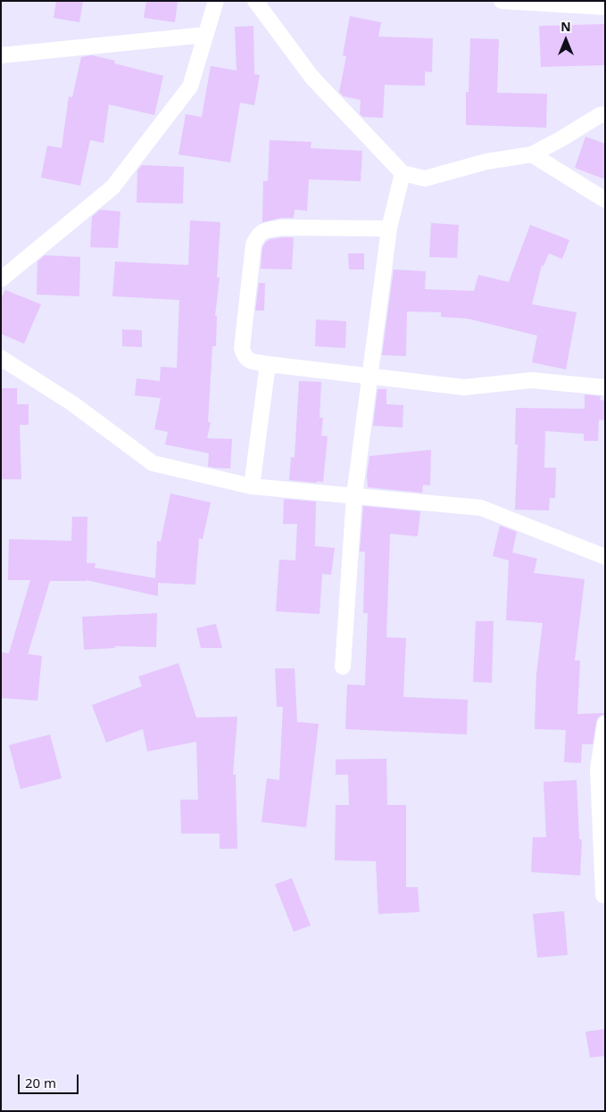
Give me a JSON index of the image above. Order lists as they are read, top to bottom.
{
  "scale_bar": "20 m",
  "north": "top"
}
